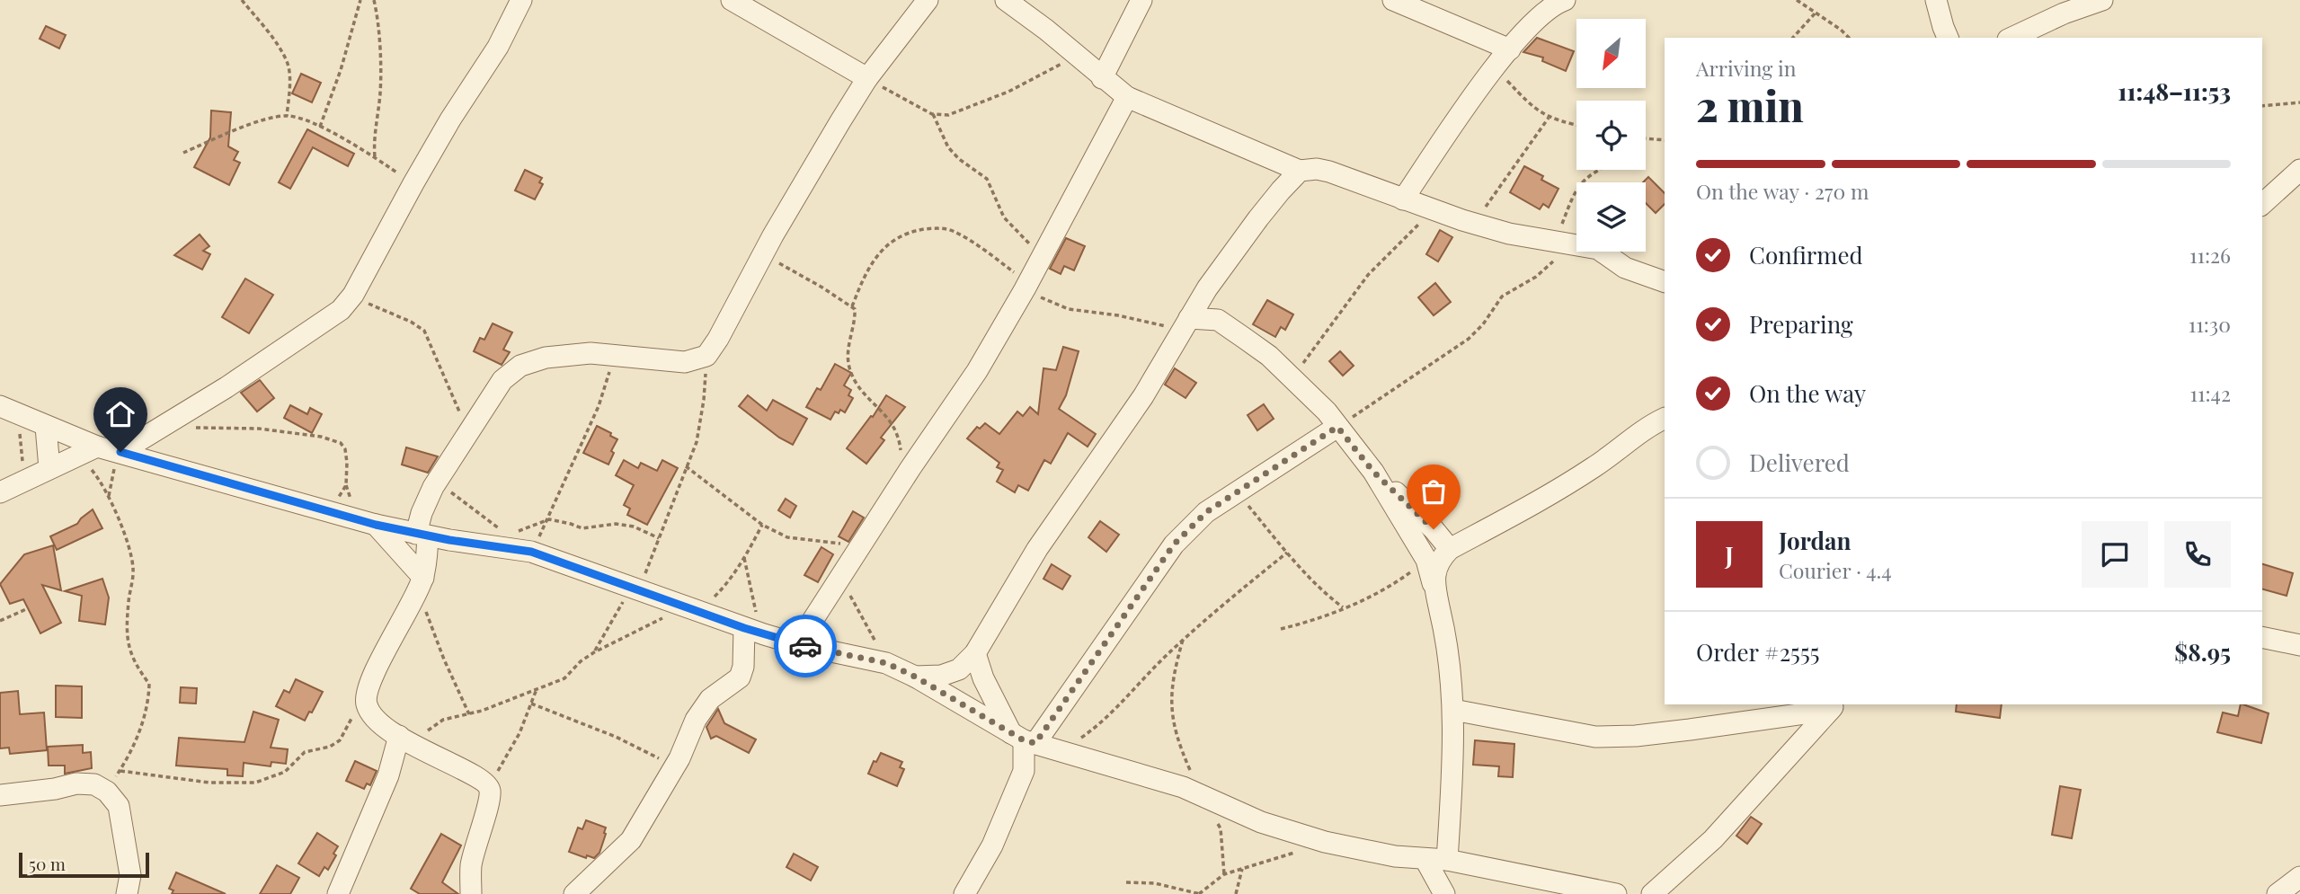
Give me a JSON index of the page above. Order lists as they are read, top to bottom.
{
  "scale_bar": "50 m",
  "north": "bottom left",
  "page": {
    "heading": ["2 min", "Arriving in", "11:48–11:53"],
    "panel": [
      "Jordan",
      "Courier · 4.4",
      "Order #2555",
      "$8.95"
    ],
    "bar": "On the way · 270 m",
    "list": [
      ["Confirmed", "11:26"],
      ["Preparing", "11:30"],
      ["On the way", "11:42"],
      "Delivered"
    ],
    "round": "J",
    "scale": "50 m"
  }
}
